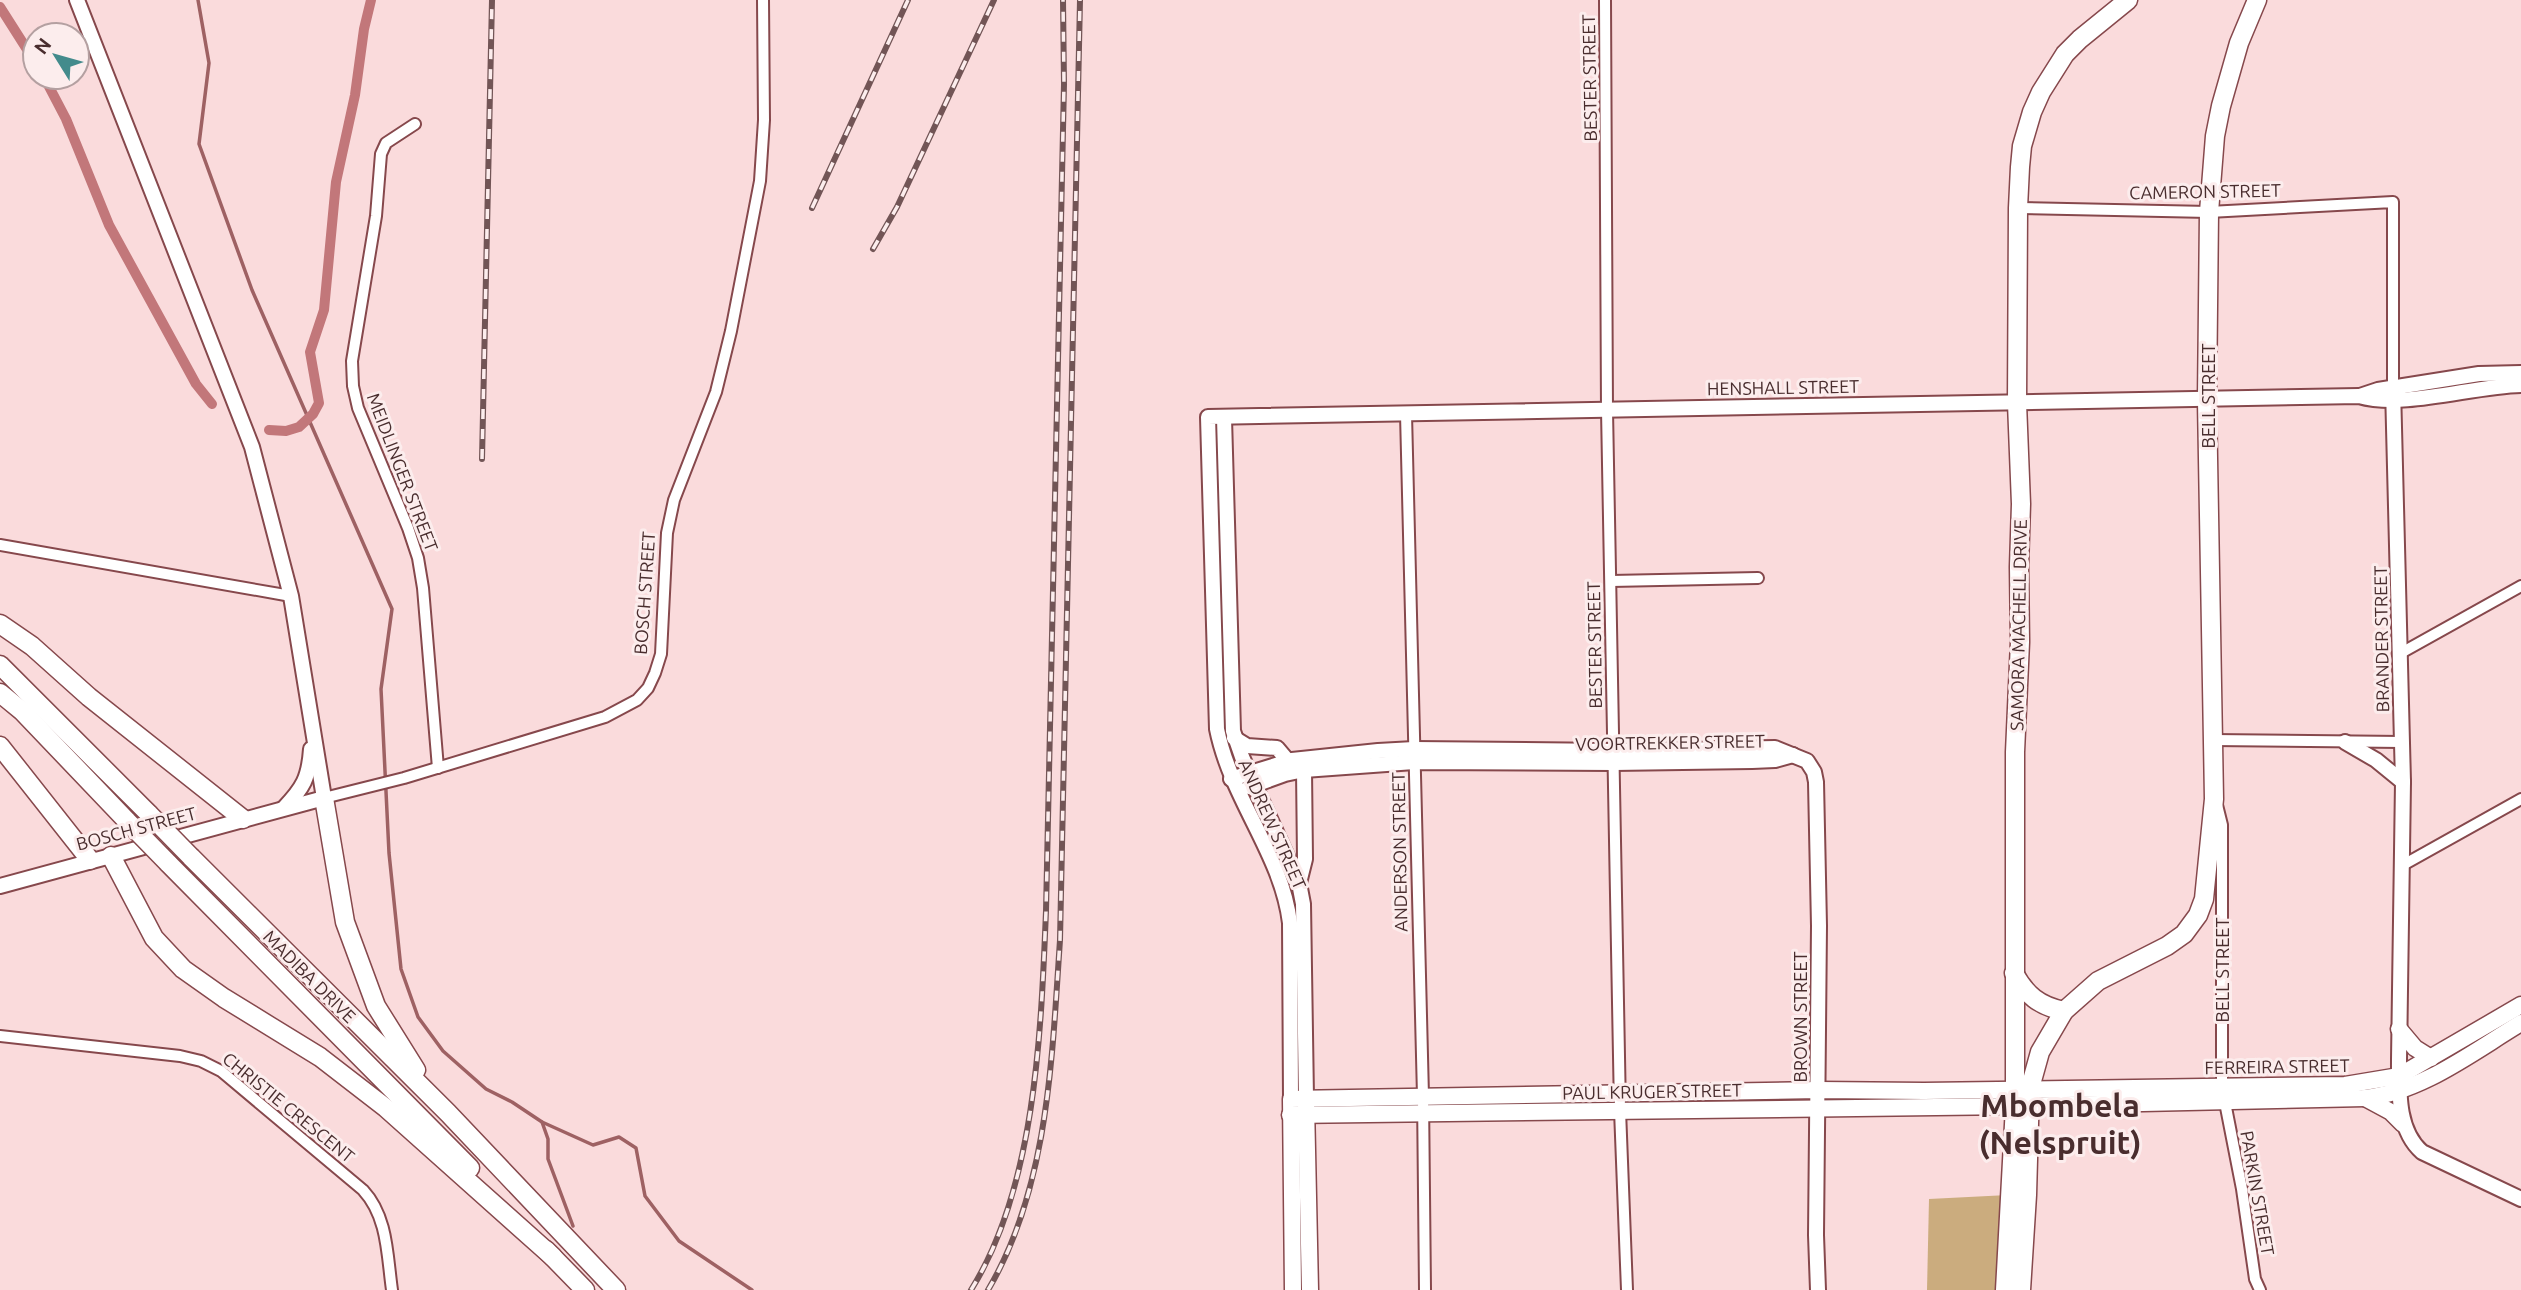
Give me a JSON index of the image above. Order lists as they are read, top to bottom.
{
  "streets": {
    "main road": [
      "BELL STREET",
      "SAMORA MACHELL DRIVE",
      "ANDREW STREET",
      "MADIBA DRIVE",
      "FERREIRA STREET",
      "PAUL KRUGER STREET"
    ],
    "street": [
      "BESTER STREET",
      "CAMERON STREET",
      "HENSHALL STREET",
      "MEIDLINGER STREET",
      "BOSCH STREET",
      "BRANDER STREET",
      "VOORTREKKER STREET",
      "ANDERSON STREET",
      "BROWN STREET",
      "CHRISTIE CRESCENT",
      "PARKIN STREET"
    ]
  },
  "crossings": [
    ["BESTER STREET", "HENSHALL STREET"],
    ["BESTER STREET", "VOORTREKKER STREET"],
    ["BESTER STREET", "PAUL KRUGER STREET"],
    ["CAMERON STREET", "BELL STREET"],
    ["CAMERON STREET", "SAMORA MACHELL DRIVE"],
    ["CAMERON STREET", "BRANDER STREET"],
    ["HENSHALL STREET", "BELL STREET"],
    ["HENSHALL STREET", "SAMORA MACHELL DRIVE"],
    ["HENSHALL STREET", "BRANDER STREET"],
    ["HENSHALL STREET", "ANDREW STREET"],
    ["HENSHALL STREET", "ANDERSON STREET"],
    ["BELL STREET", "SAMORA MACHELL DRIVE"],
    ["BELL STREET", "FERREIRA STREET"],
    ["BELL STREET", "PAUL KRUGER STREET"],
    ["BELL STREET", "PARKIN STREET"],
    ["MEIDLINGER STREET", "BOSCH STREET"],
    ["SAMORA MACHELL DRIVE", "FERREIRA STREET"],
    ["SAMORA MACHELL DRIVE", "PAUL KRUGER STREET"],
    ["BRANDER STREET", "FERREIRA STREET"],
    ["VOORTREKKER STREET", "ANDREW STREET"],
    ["VOORTREKKER STREET", "ANDERSON STREET"],
    ["VOORTREKKER STREET", "BROWN STREET"],
    ["ANDREW STREET", "PAUL KRUGER STREET"],
    ["ANDERSON STREET", "PAUL KRUGER STREET"],
    ["BROWN STREET", "PAUL KRUGER STREET"],
    ["FERREIRA STREET", "PAUL KRUGER STREET"],
    ["FERREIRA STREET", "PARKIN STREET"]
  ],
  "districts": ["Mbombela (Nelspruit)"],
  "north": "top left"
}
